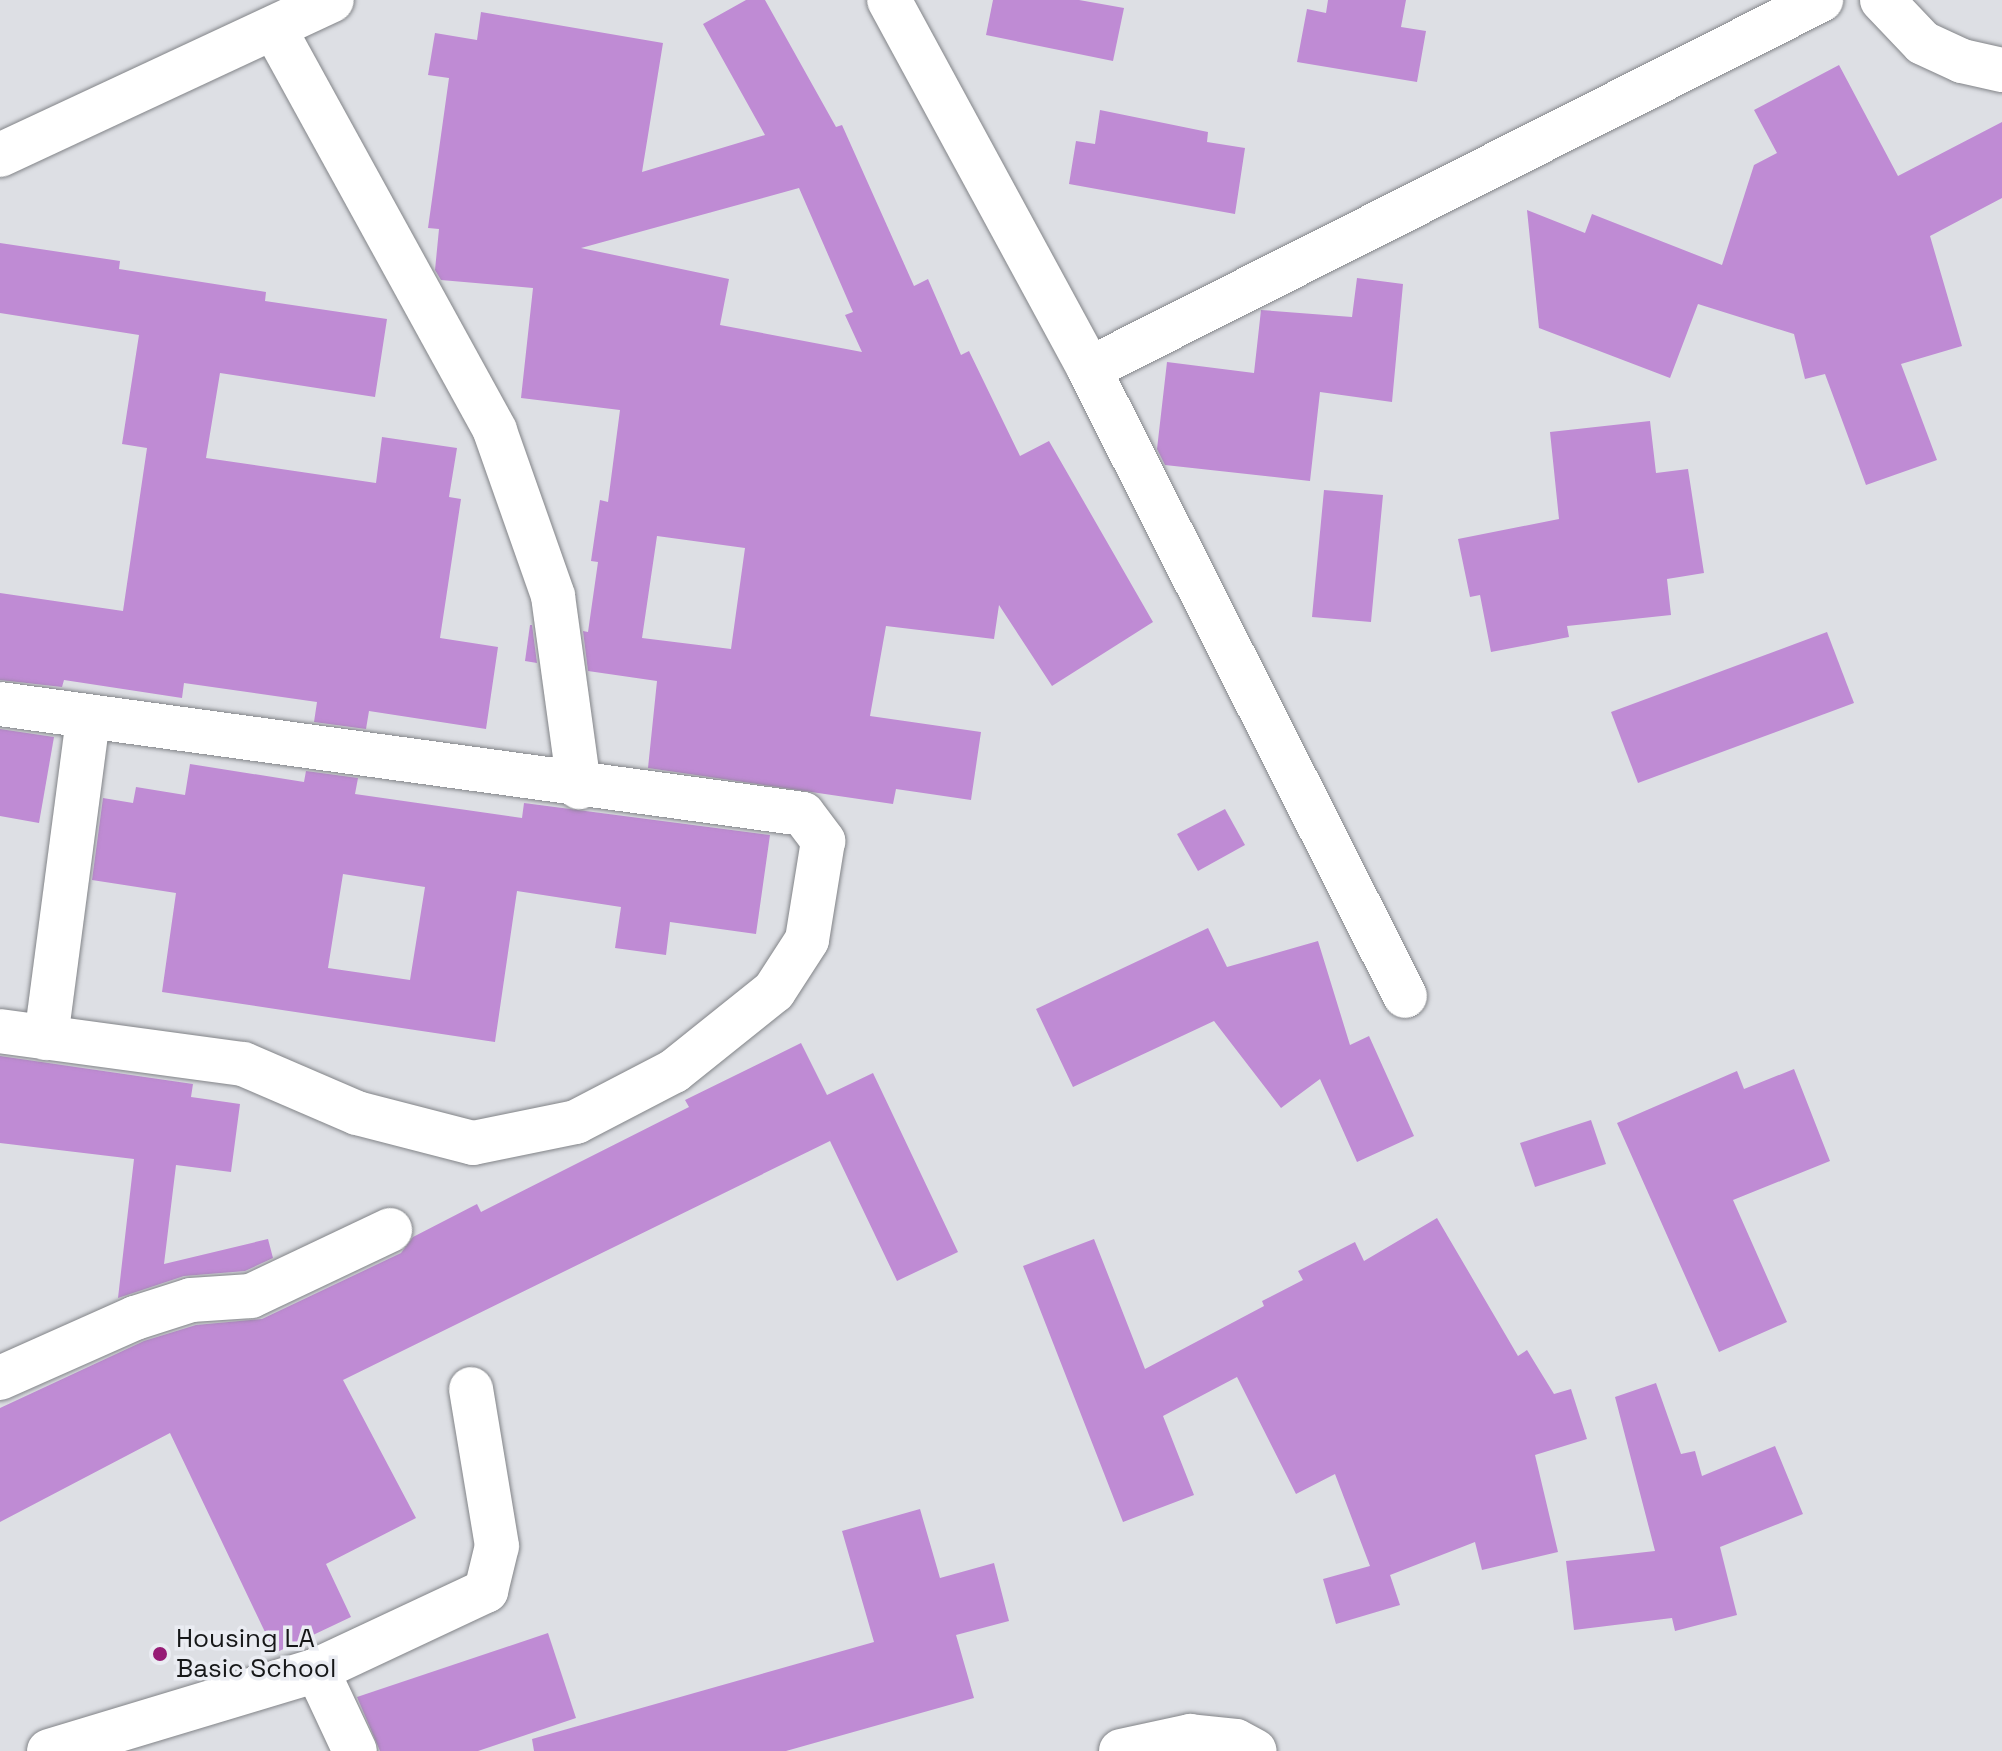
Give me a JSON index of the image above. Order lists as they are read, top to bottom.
{
  "places": ["Housing LA Basic School"]
}
